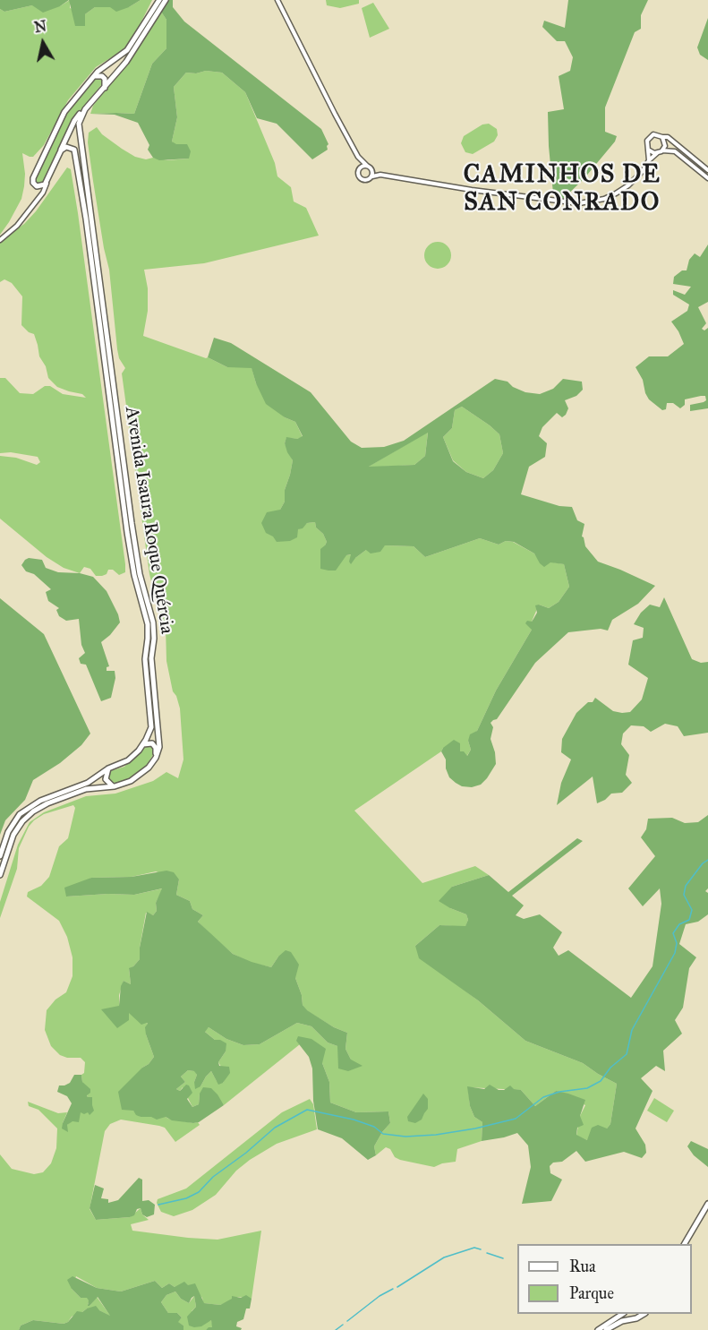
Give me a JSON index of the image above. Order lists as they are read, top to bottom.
{
  "streets": {
    "main road": ["Avenida Isaura Roque Quércia"]
  },
  "districts": ["CAMINHOS DE SAN CONRADO"],
  "legend": ["Rua", "Parque"],
  "north": "top"
}
